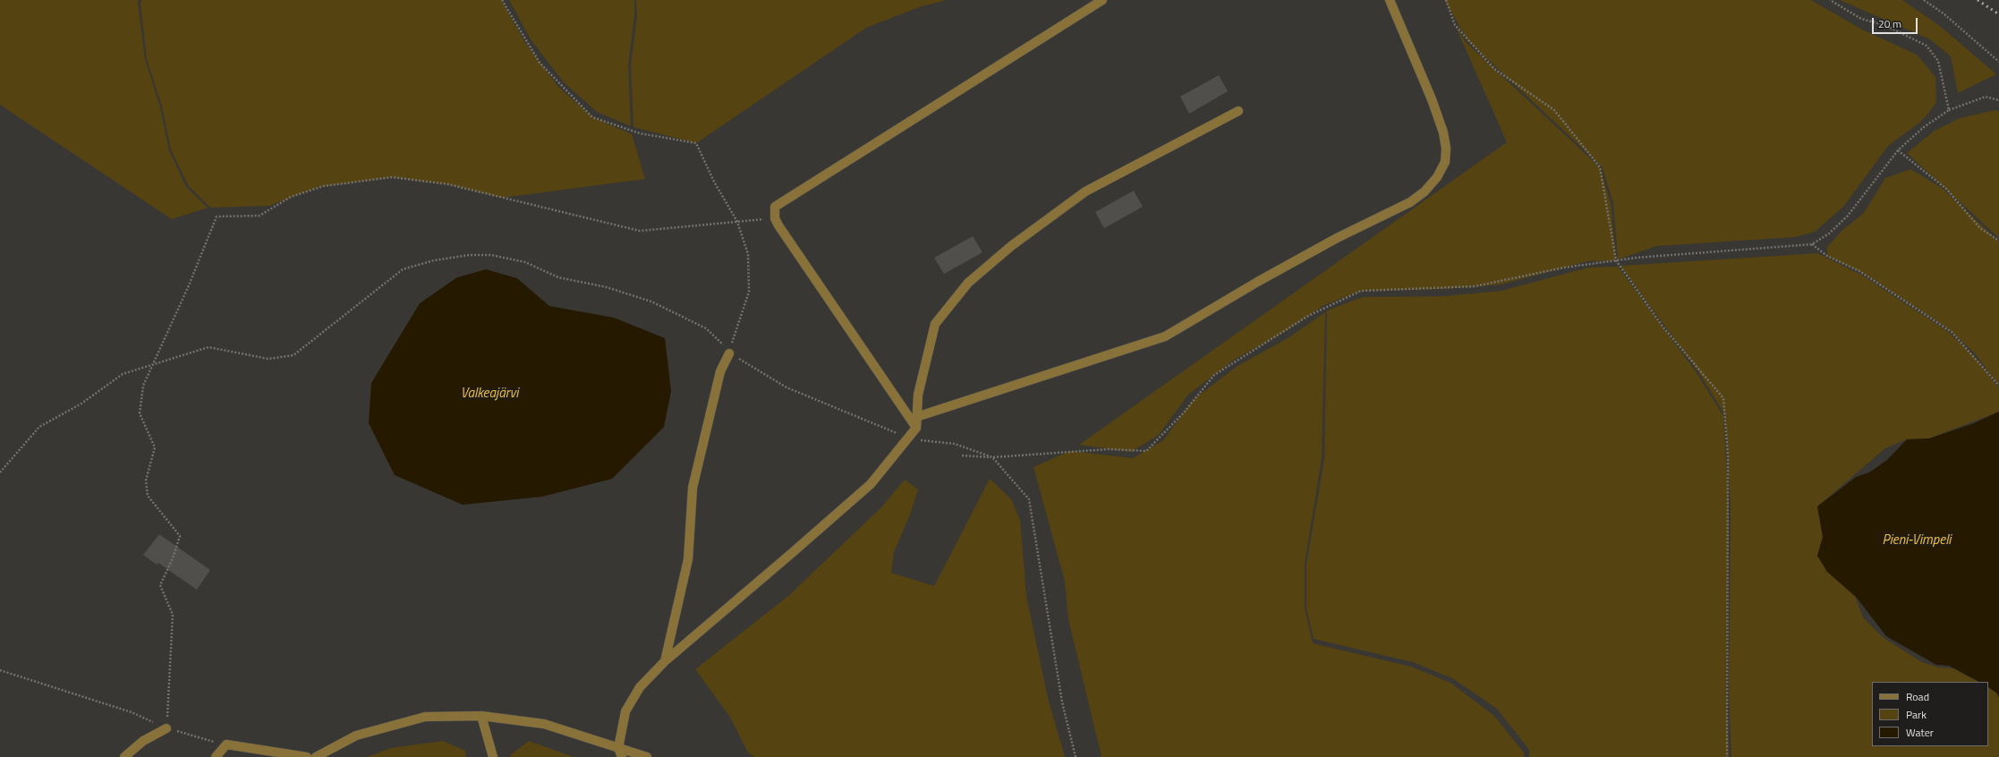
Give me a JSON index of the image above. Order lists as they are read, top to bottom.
{
  "water": ["Valkeajärvi", "Pieni-Vimpeli"],
  "legend": ["Road", "Park", "Water"],
  "scale_bar": "20 m"
}
